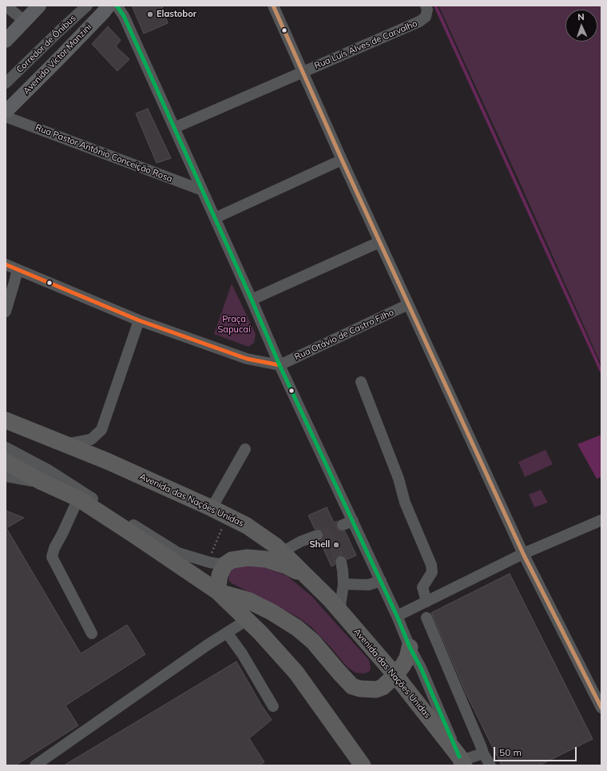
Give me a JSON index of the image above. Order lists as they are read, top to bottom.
{
  "streets": {
    "highway": ["Avenida das Nações Unidas"],
    "main road": ["Avenida Víctor Manzini"],
    "street": [
      "Corredor de Ônibus",
      "Rua Luís Alves de Carvalho",
      "Rua Pastor Antônio Conceição Rosa",
      "Rua Otávio de Castro Filho"
    ]
  },
  "parks": ["Praça Sapucaí"],
  "places": ["Elastobor", "Shell"],
  "scale_bar": "50 m",
  "north": "top"
}
